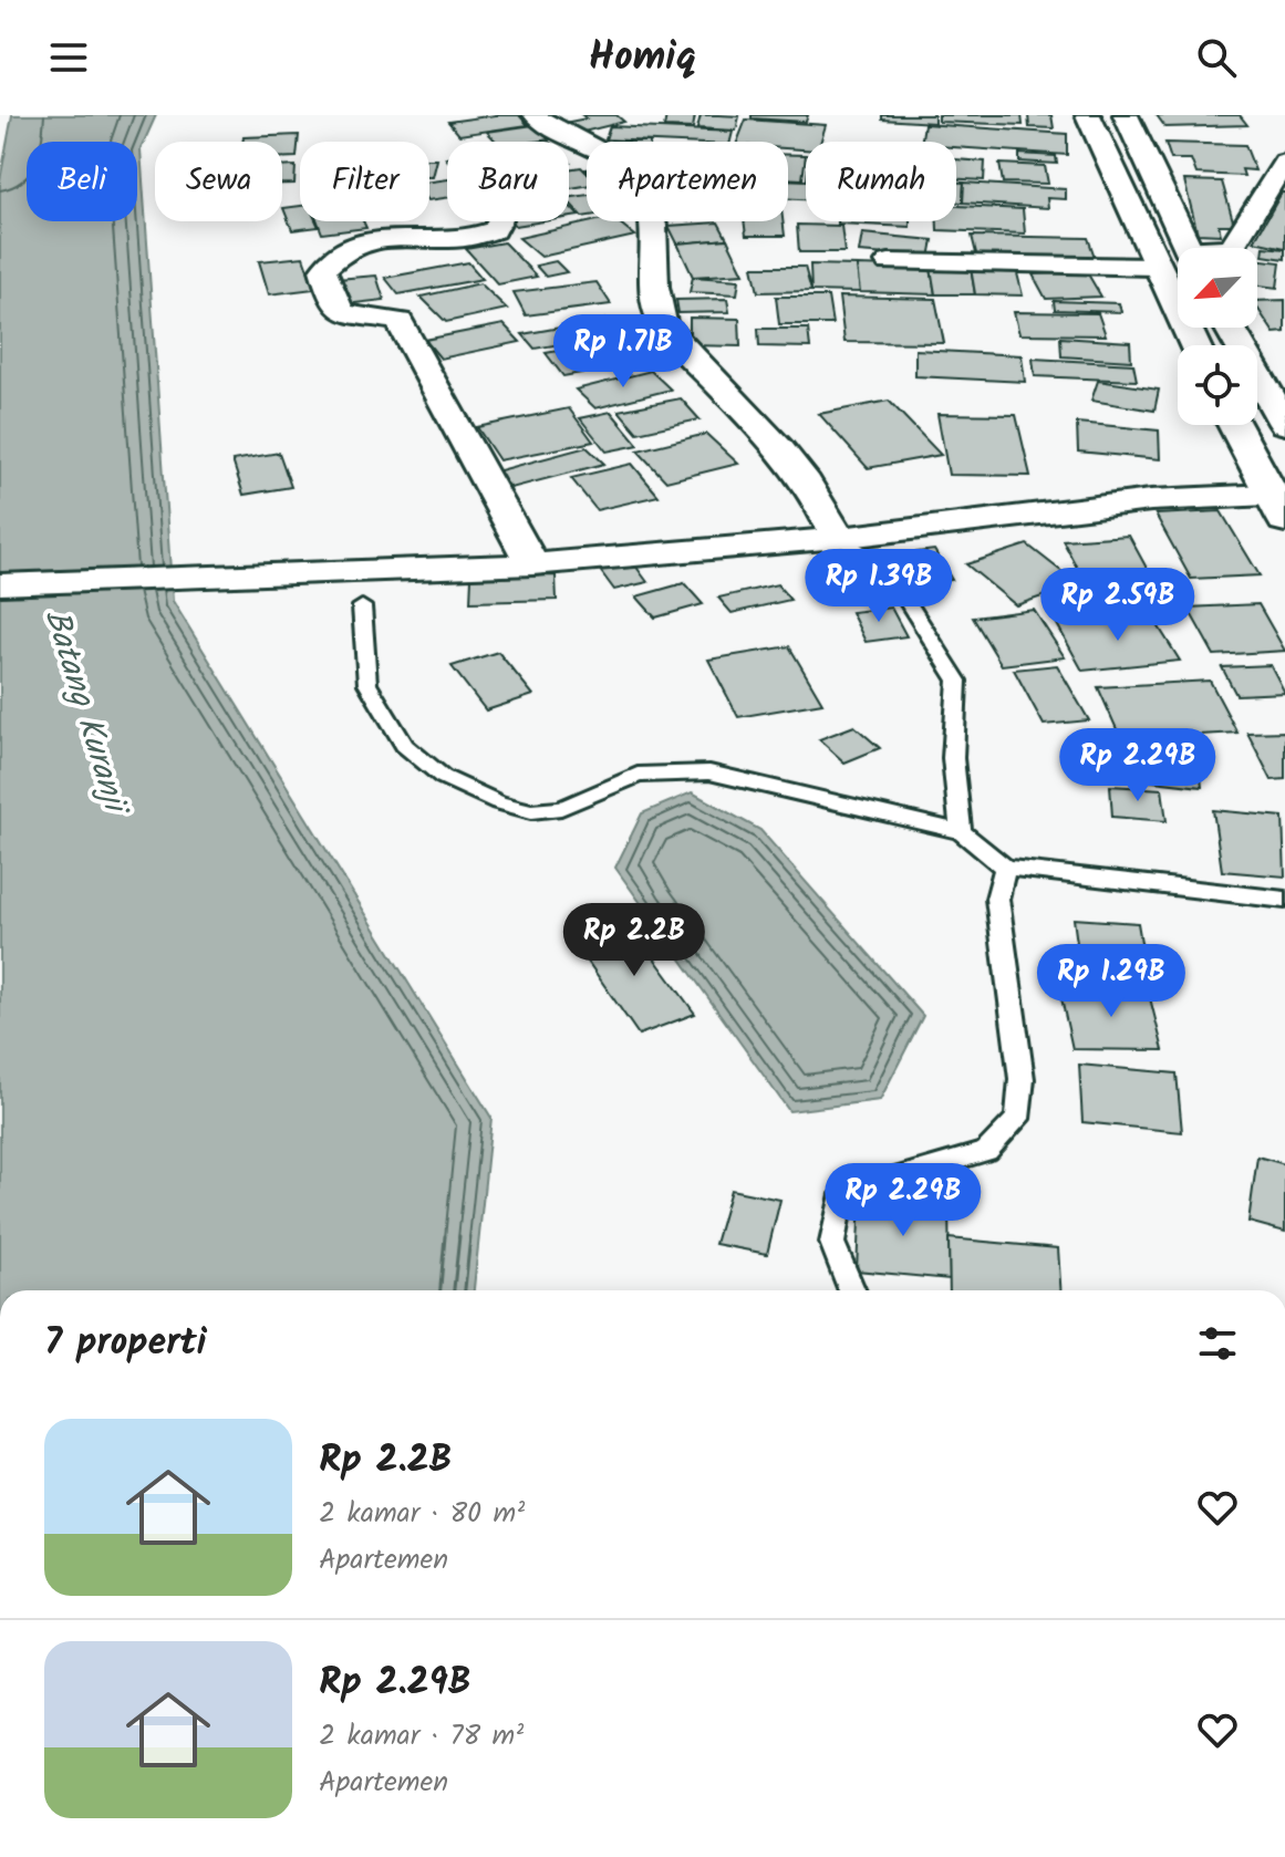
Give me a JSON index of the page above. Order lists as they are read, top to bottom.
{
  "water": ["Batang Kuranji"],
  "north": "bottom left",
  "page": {
    "header": "Homiq",
    "chip": [
      "Beli",
      "Sewa",
      "Filter",
      "Baru",
      "Apartemen",
      "Rumah"
    ],
    "price": [
      "Rp 1.71B",
      "Rp 1.39B",
      "Rp 2.59B",
      "Rp 2.29B",
      "Rp 2.2B",
      "Rp 1.29B",
      "Rp 2.29B"
    ],
    "heading": "7 properti",
    "list": [
      {
        "name": "Rp 2.2B",
        "note": "2 kamar · 80 m² · Apartemen"
      },
      {
        "name": "Rp 2.29B",
        "note": "2 kamar · 78 m² · Apartemen"
      }
    ]
  }
}
